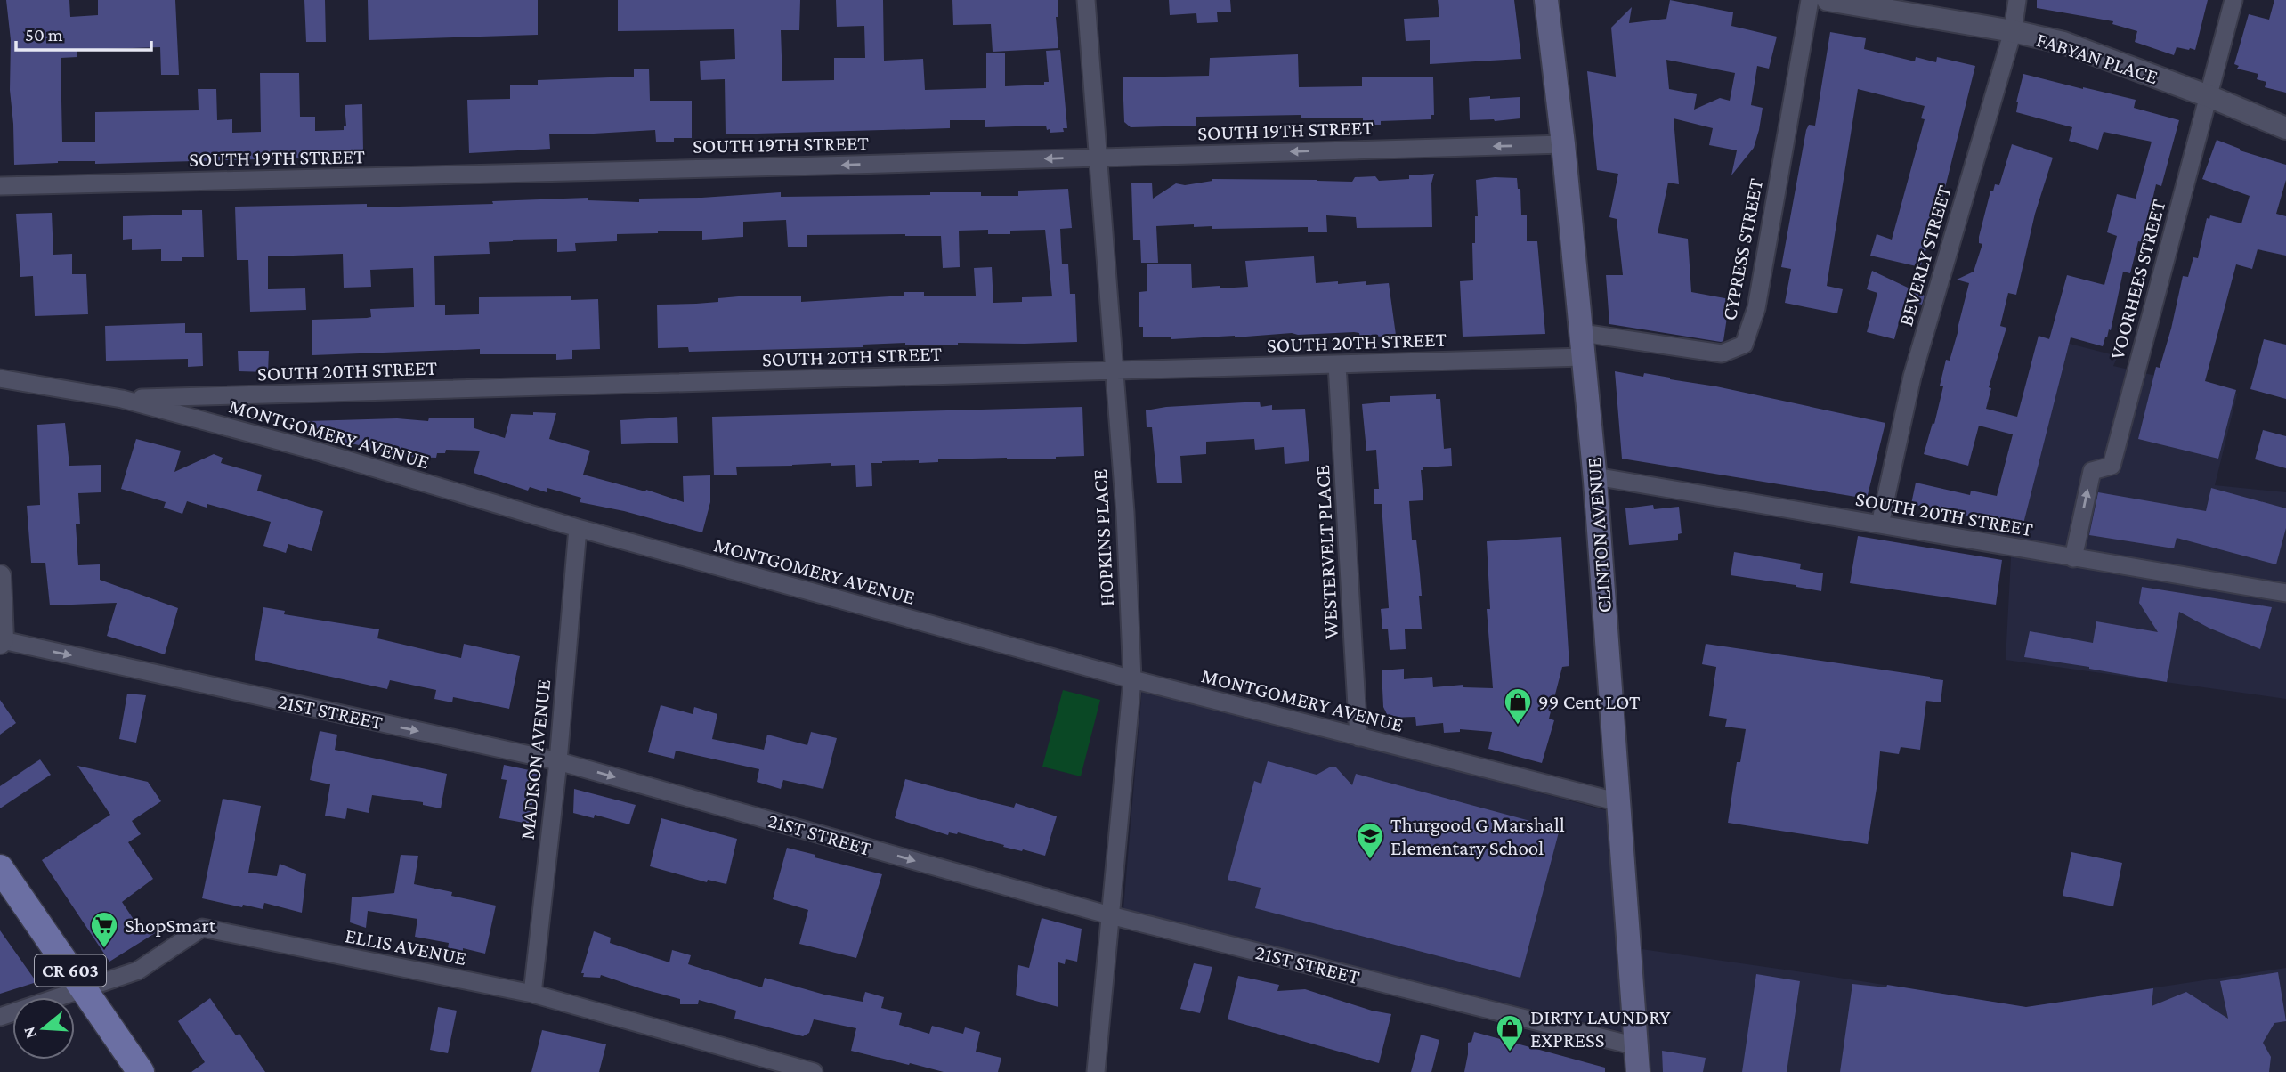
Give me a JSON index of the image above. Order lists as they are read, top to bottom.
{
  "streets": {
    "main road": ["CLINTON AVENUE", "CR 603"],
    "street": [
      "FABYAN PLACE",
      "SOUTH 19TH STREET",
      "CYPRESS STREET",
      "BEVERLY STREET",
      "VOORHEES STREET",
      "SOUTH 20TH STREET",
      "MONTGOMERY AVENUE",
      "HOPKINS PLACE",
      "WESTERVELT PLACE",
      "21ST STREET",
      "MADISON AVENUE",
      "ELLIS AVENUE"
    ]
  },
  "crossings": [
    ["FABYAN PLACE", "BEVERLY STREET"],
    ["FABYAN PLACE", "VOORHEES STREET"],
    ["SOUTH 19TH STREET", "CLINTON AVENUE"],
    ["SOUTH 19TH STREET", "HOPKINS PLACE"],
    ["CYPRESS STREET", "CLINTON AVENUE"],
    ["BEVERLY STREET", "SOUTH 20TH STREET"],
    ["VOORHEES STREET", "SOUTH 20TH STREET"],
    ["SOUTH 20TH STREET", "MONTGOMERY AVENUE"],
    ["SOUTH 20TH STREET", "CLINTON AVENUE"],
    ["SOUTH 20TH STREET", "HOPKINS PLACE"],
    ["SOUTH 20TH STREET", "WESTERVELT PLACE"],
    ["MONTGOMERY AVENUE", "CLINTON AVENUE"],
    ["MONTGOMERY AVENUE", "HOPKINS PLACE"],
    ["MONTGOMERY AVENUE", "WESTERVELT PLACE"],
    ["MONTGOMERY AVENUE", "MADISON AVENUE"],
    ["CLINTON AVENUE", "21ST STREET"],
    ["HOPKINS PLACE", "21ST STREET"],
    ["21ST STREET", "MADISON AVENUE"],
    ["MADISON AVENUE", "ELLIS AVENUE"],
    ["ELLIS AVENUE", "CR 603"]
  ],
  "one_way": ["SOUTH 19TH STREET", "VOORHEES STREET", "21ST STREET"],
  "places": {
    "shop": ["99 Cent LOT", "DIRTY LAUNDRY EXPRESS"],
    "school or university": ["Thurgood G Marshall Elementary School"],
    "supermarket": ["ShopSmart"]
  },
  "scale_bar": "50 m",
  "north": "left"
}
